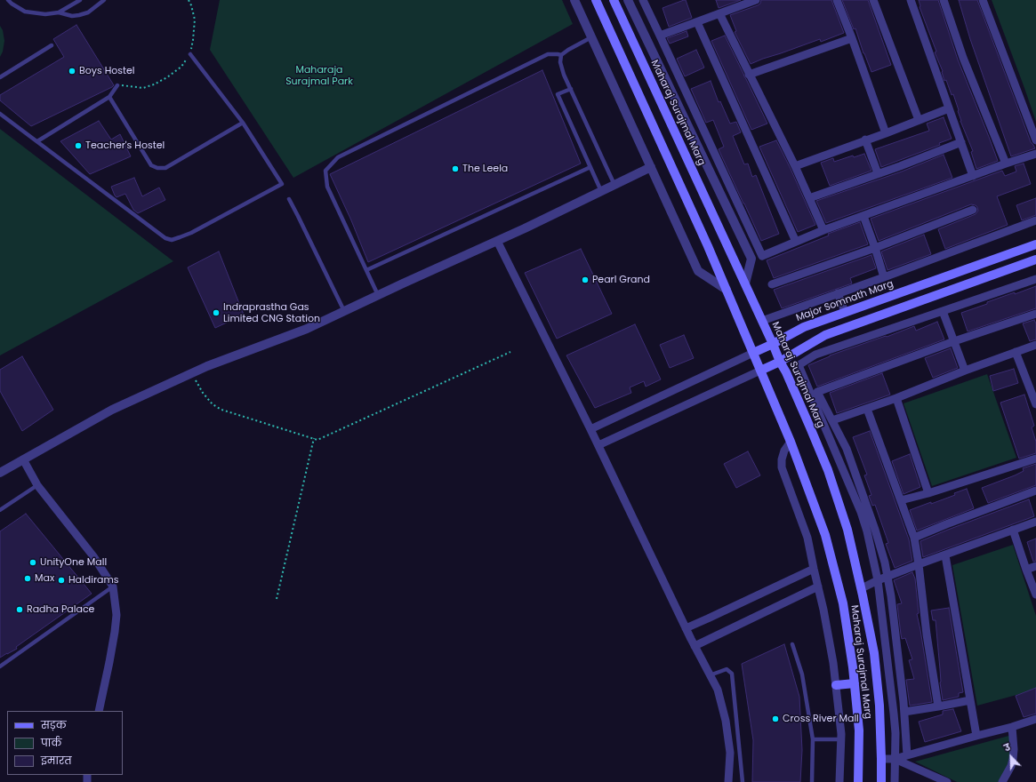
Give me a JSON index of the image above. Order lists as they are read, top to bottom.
{
  "streets": {
    "main road": ["Maharaj Surajmal Marg", "Major Somnath Marg"]
  },
  "crossings": [
    ["Maharaj Surajmal Marg", "Major Somnath Marg"]
  ],
  "parks": ["Maharaja Surajmal Park"],
  "places": [
    "Boys Hostel",
    "Teacher's Hostel",
    "The Leela",
    "Pearl Grand",
    "Indraprastha Gas Limited CNG Station",
    "UnityOne Mall",
    "Max",
    "Haldirams",
    "Radha Palace",
    "Cross River Mall"
  ],
  "legend": ["सड़क", "पार्क", "इमारत"],
  "north": "top left"
}
